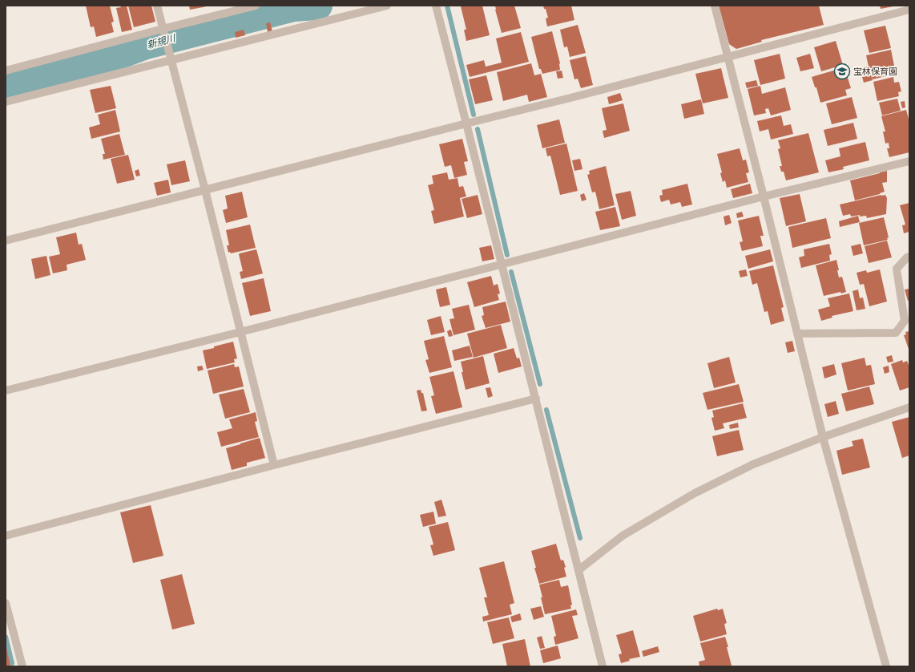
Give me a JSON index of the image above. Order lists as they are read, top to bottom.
{
  "water": ["新規川"],
  "places": {
    "school or university": ["宝林保育園"]
  }
}
